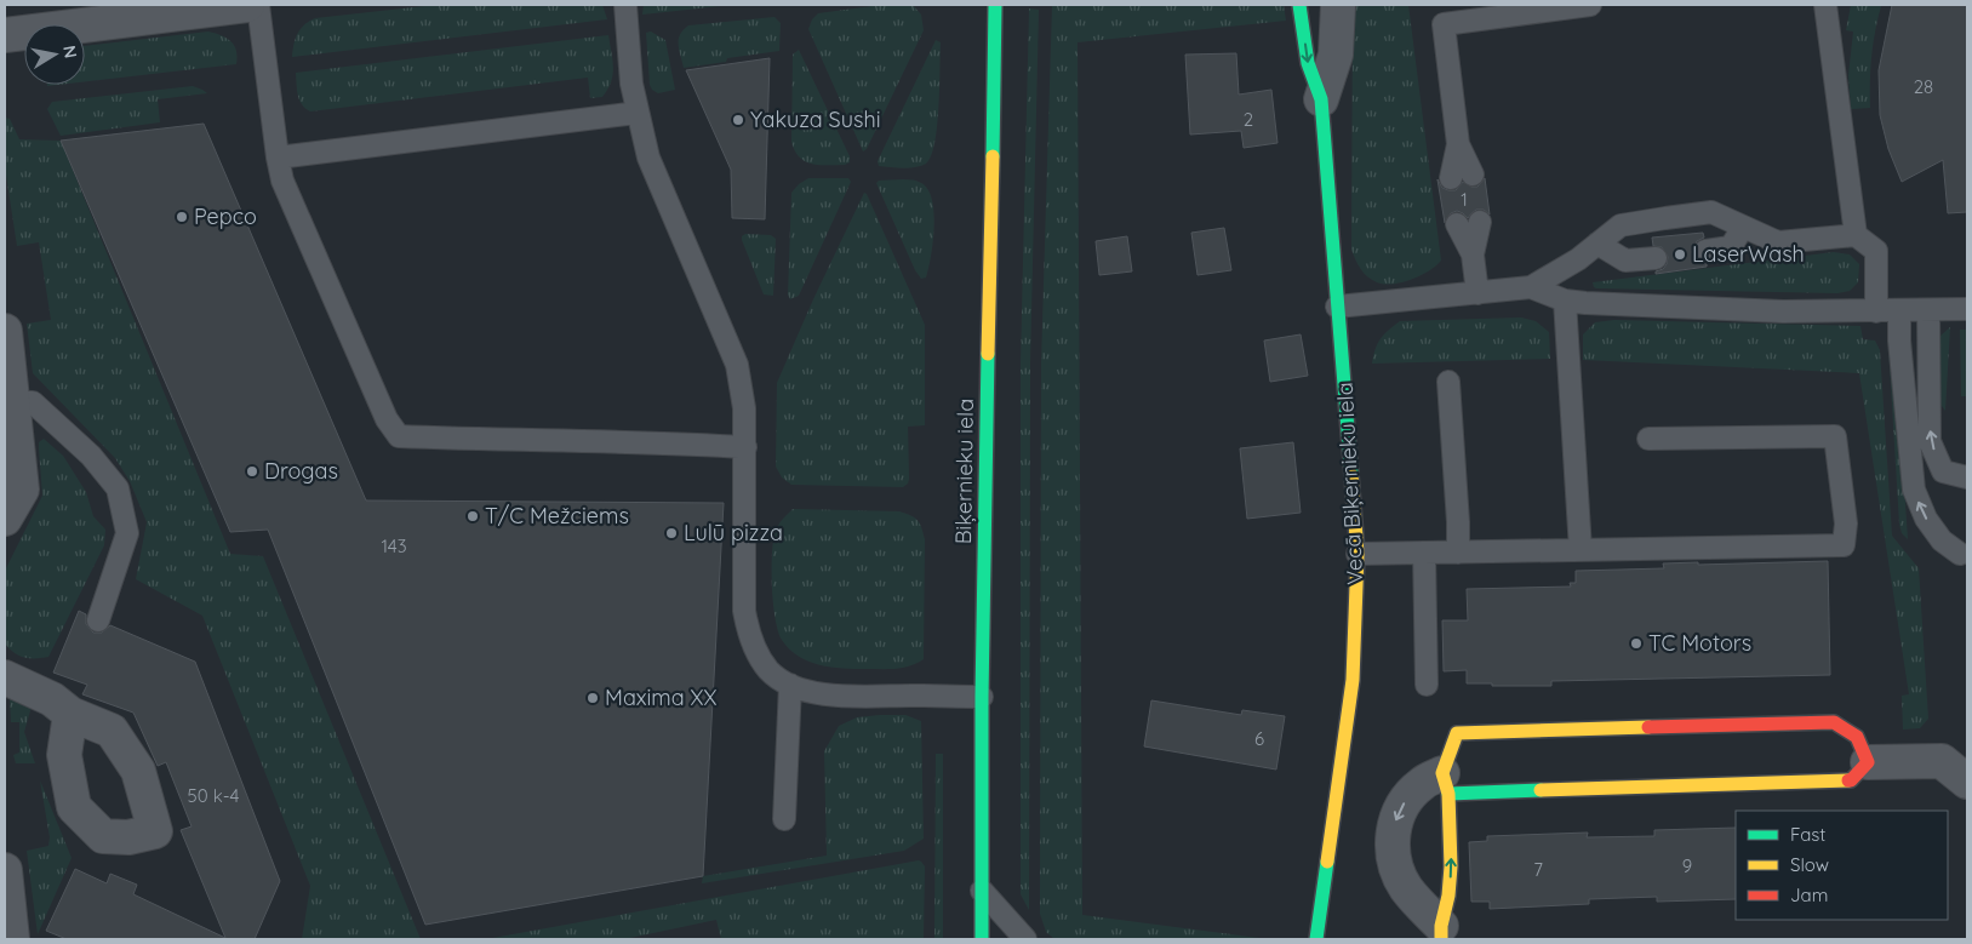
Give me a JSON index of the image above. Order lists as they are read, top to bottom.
{
  "streets": {
    "street": ["Biķernieku iela", "Vecā Biķernieku iela"]
  },
  "places": [
    "Yakuza Sushi",
    "Pepco",
    "LaserWash",
    "Drogas",
    "T/C Mežciems",
    "Lulū pizza",
    "TC Motors",
    "Maxima XX"
  ],
  "house_numbers": [
    "28",
    "2",
    "1",
    "143",
    "6",
    "50 k-4",
    "9",
    "7"
  ],
  "legend": ["Fast", "Slow", "Jam"],
  "north": "right"
}
